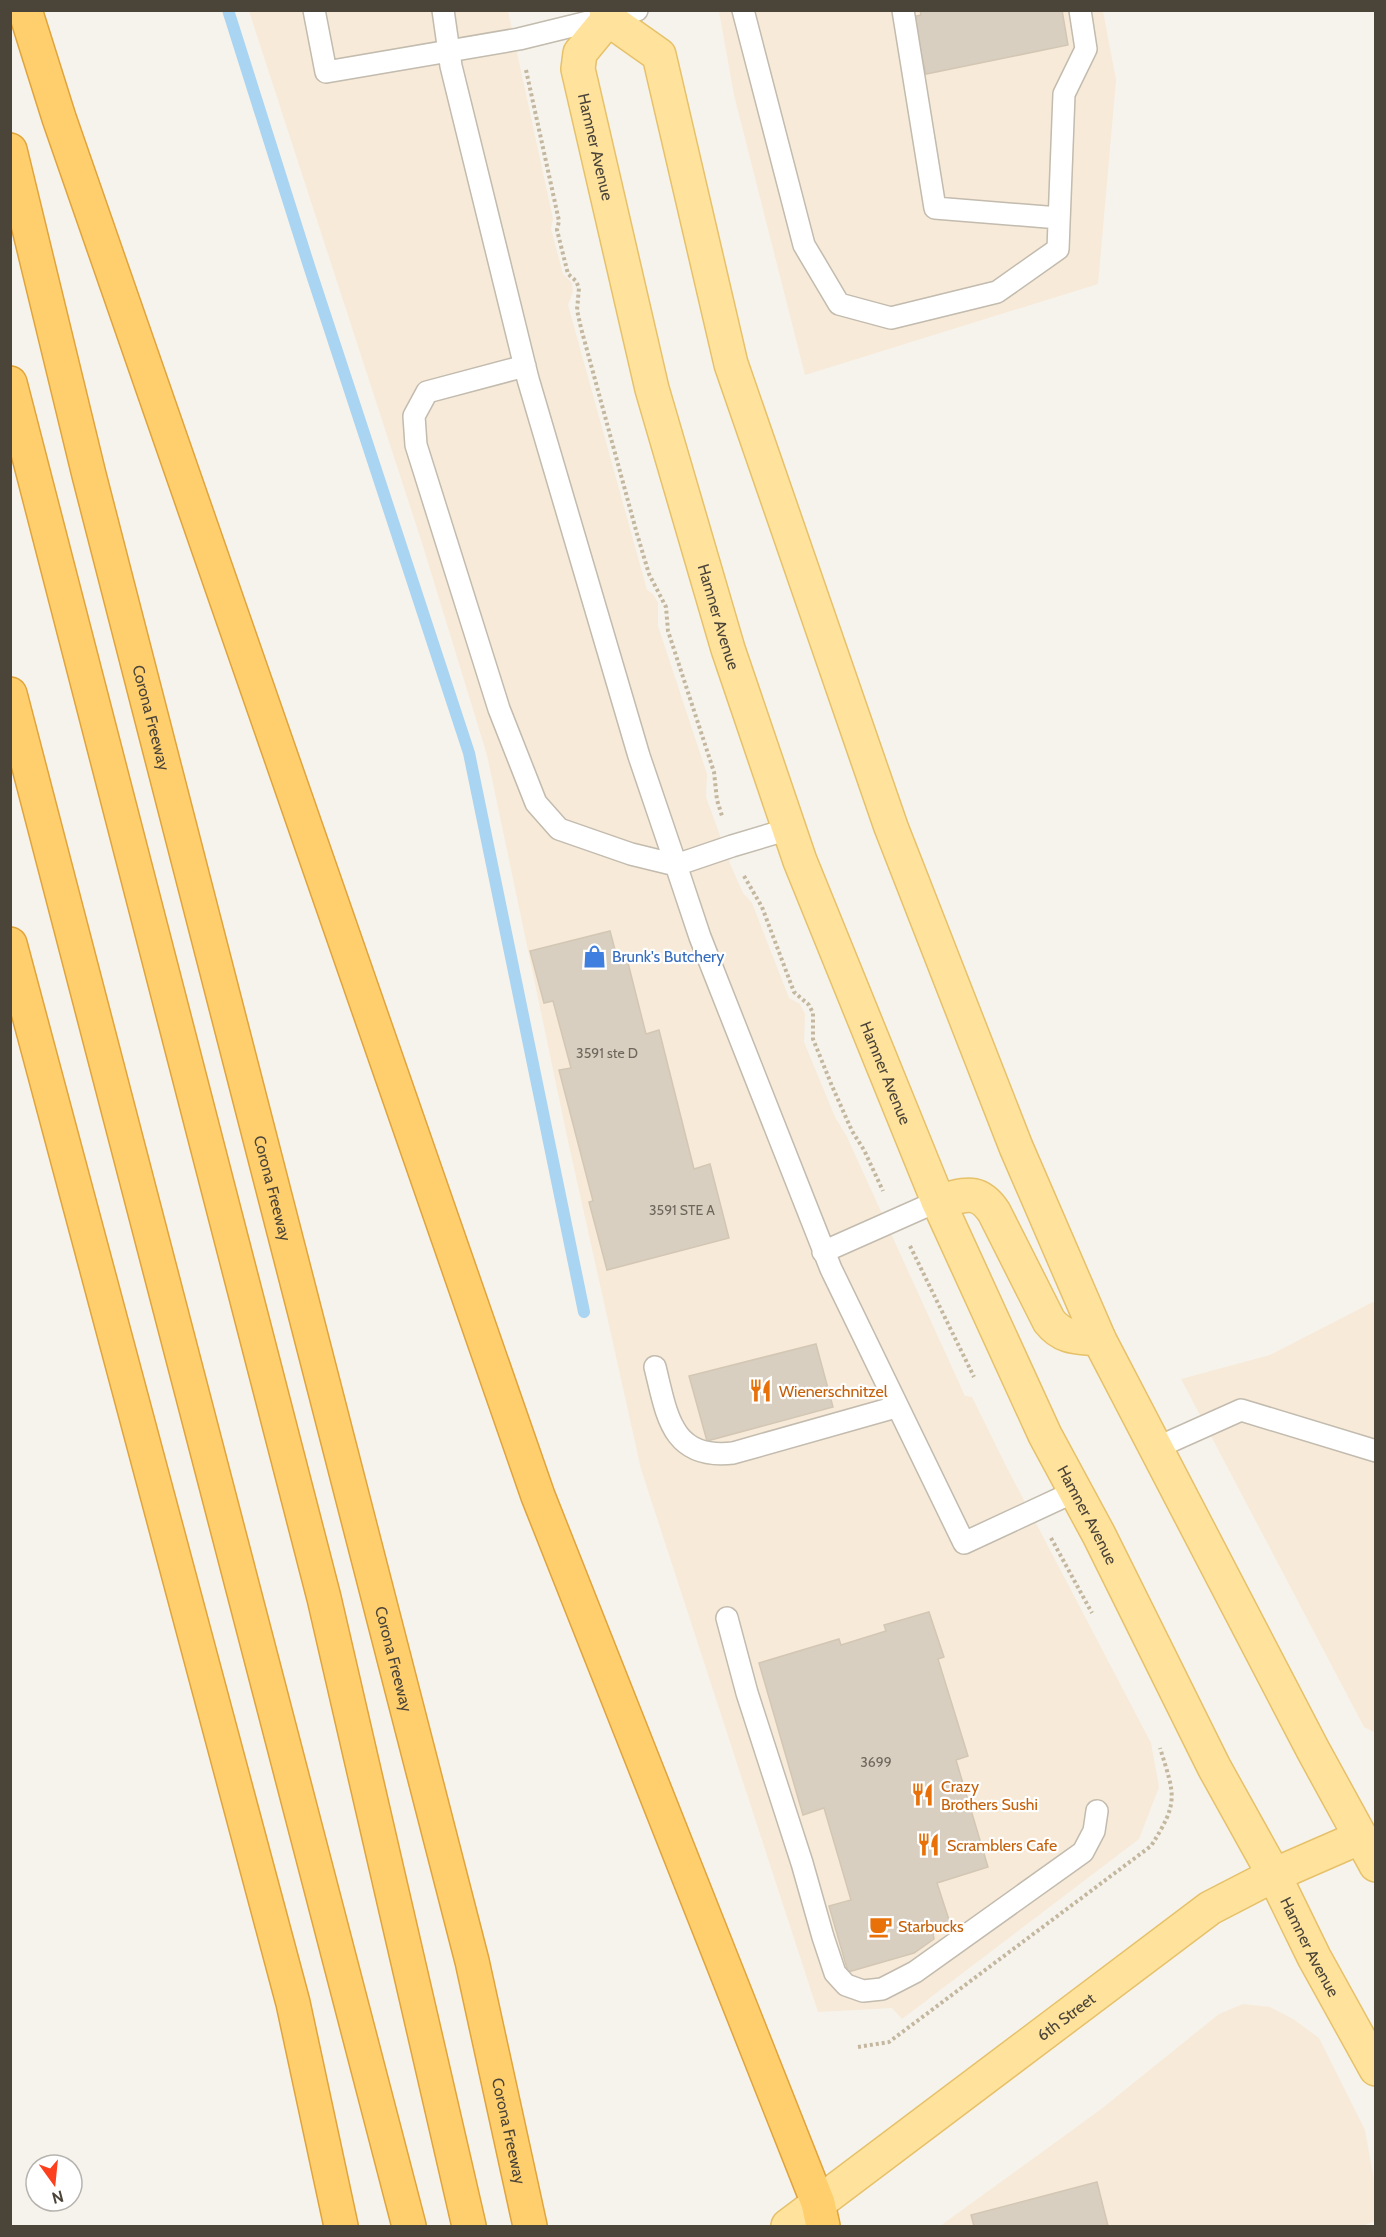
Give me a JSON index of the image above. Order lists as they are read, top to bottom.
{
  "streets": {
    "highway": ["Corona Freeway"],
    "main road": ["Hamner Avenue", "6th Street"]
  },
  "crossings": [
    ["Hamner Avenue", "6th Street"]
  ],
  "places": {
    "shop": ["Brunk's Butchery"],
    "restaurant": ["Wienerschnitzel", "Crazy Brothers Sushi", "Scramblers Cafe"],
    "cafe": ["Starbucks"]
  },
  "house_numbers": ["3591 ste D", "3591 STE A", "3699"],
  "north": "bottom"
}
